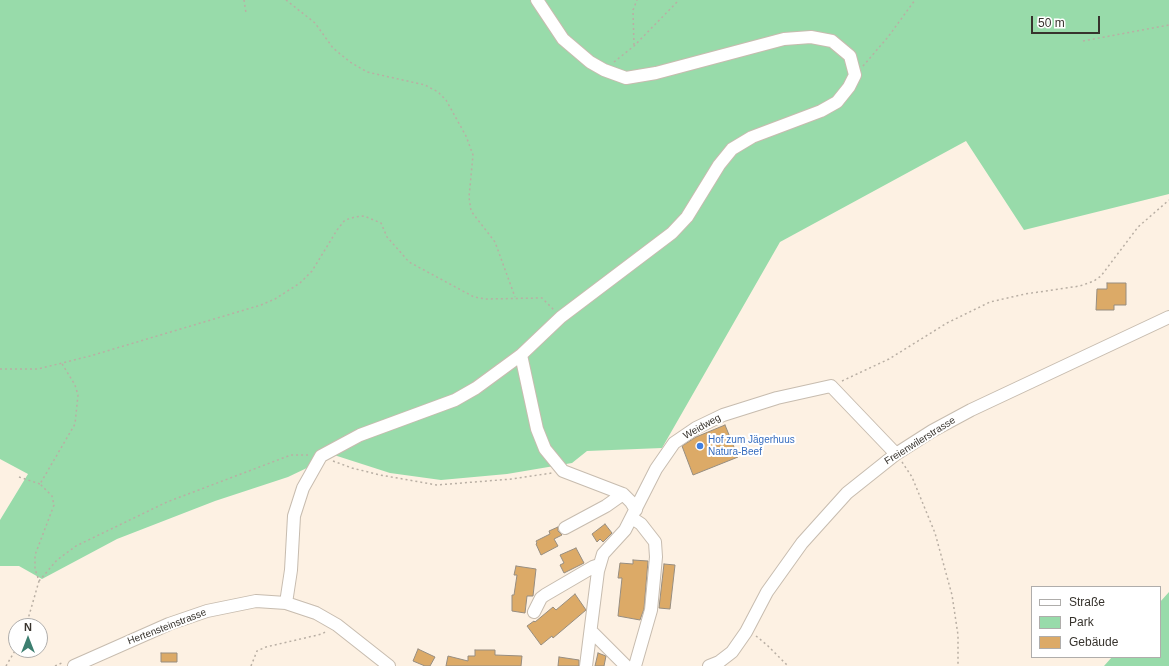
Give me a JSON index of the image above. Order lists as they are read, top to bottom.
{
  "streets": {
    "street": ["Weidweg", "Freienwilerstrasse", "Hertensteinstrasse"]
  },
  "places": ["Hof zum Jägerhuus Natura-Beef"],
  "legend": ["Straße", "Park", "Gebäude"],
  "scale_bar": "50 m",
  "north": "top"
}
